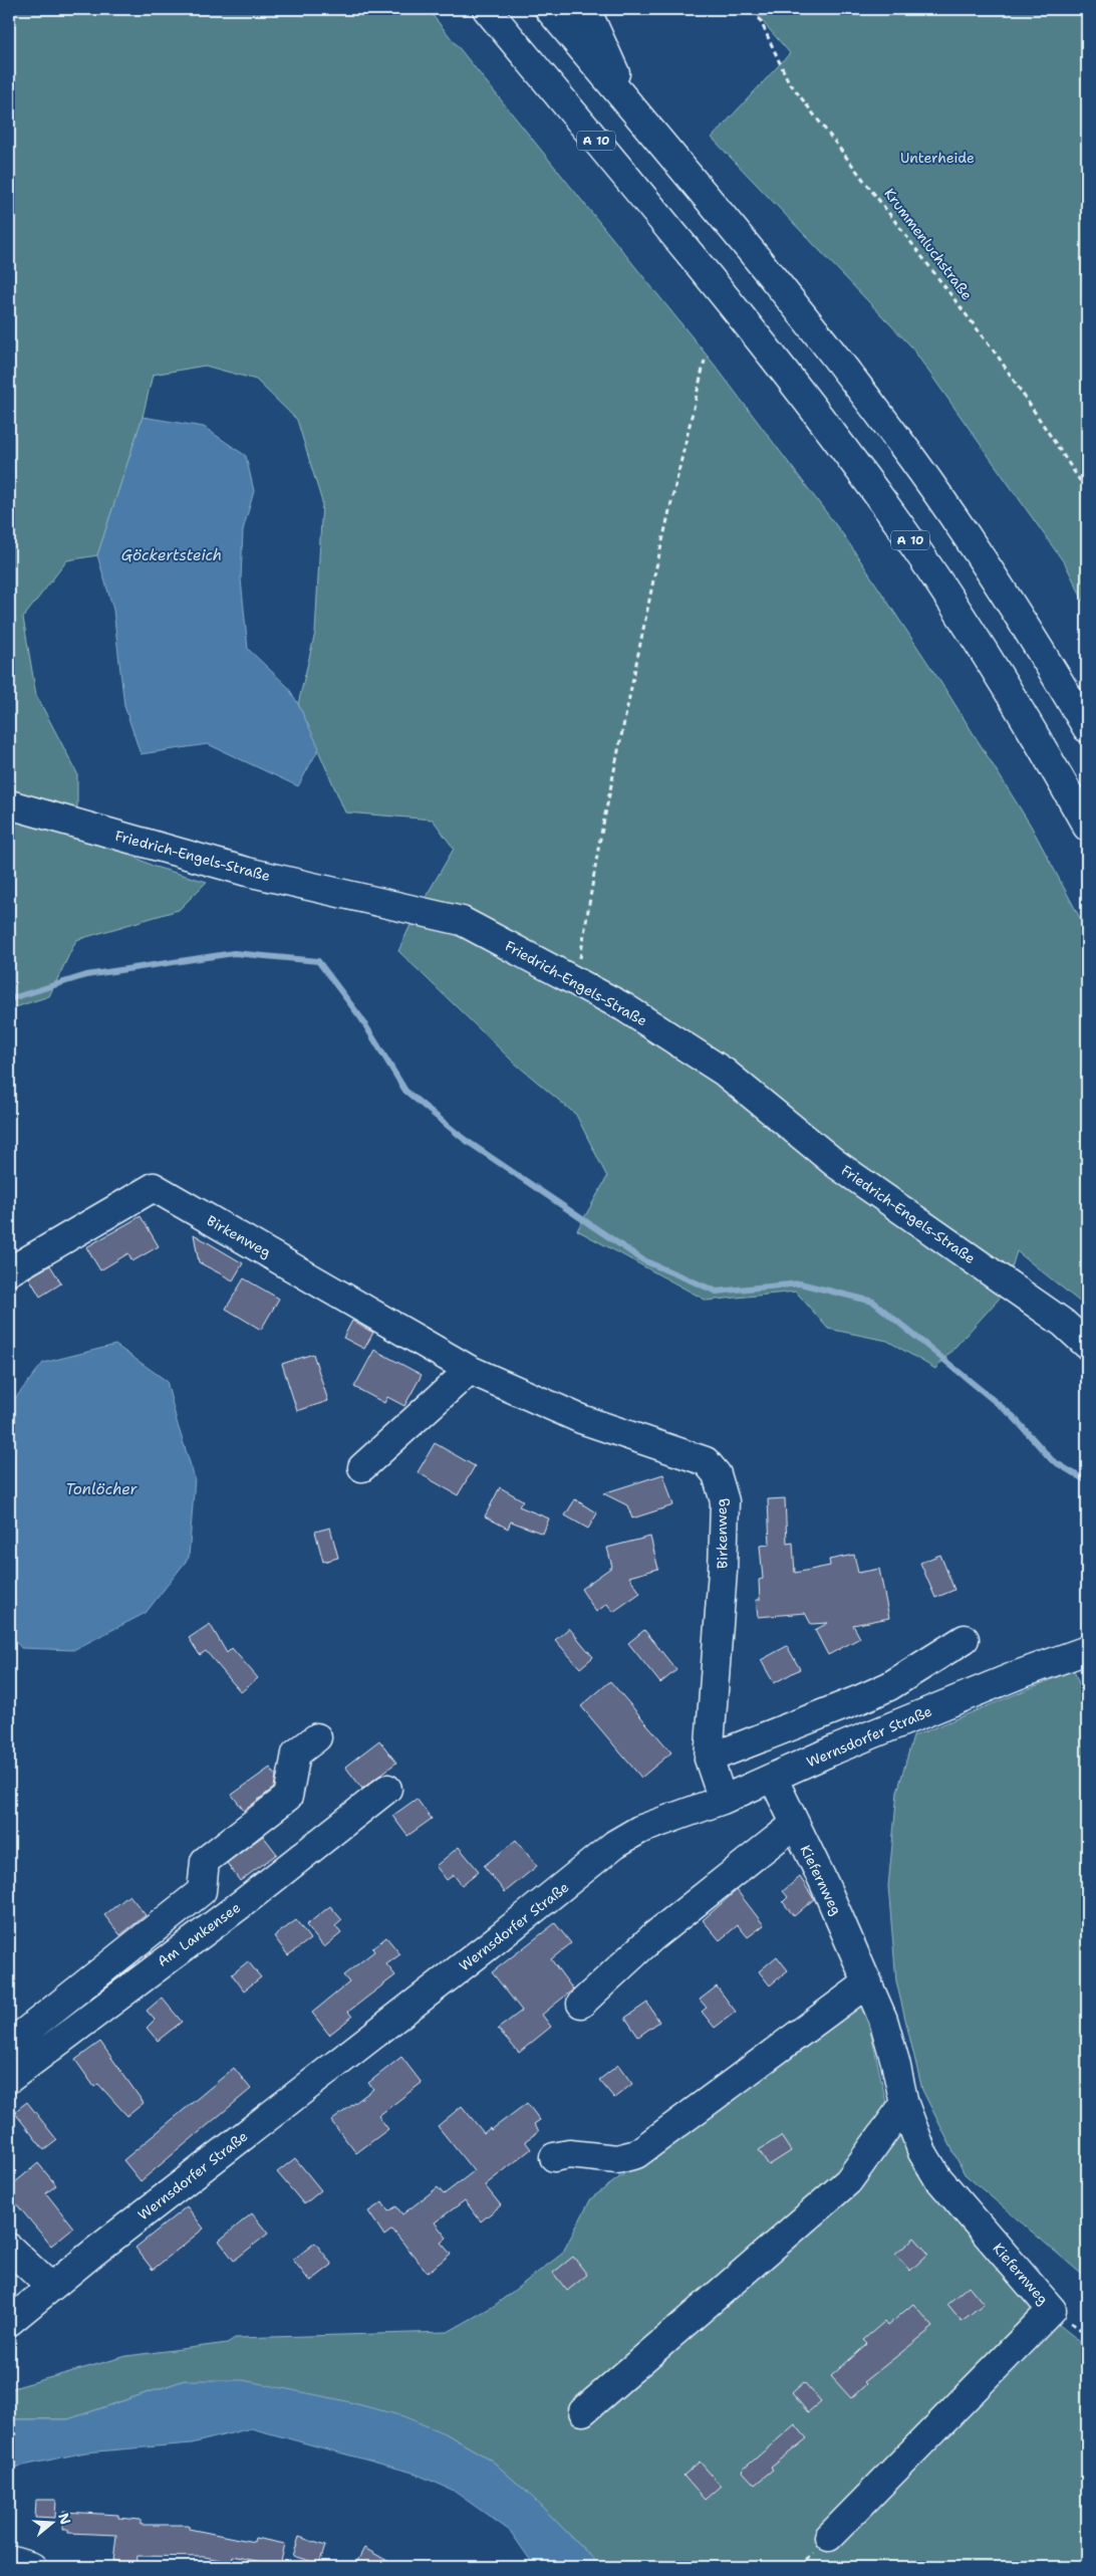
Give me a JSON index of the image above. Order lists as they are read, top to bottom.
{
  "streets": {
    "main road": [
      "A 10",
      "Friedrich-Engels-Straße",
      "Birkenweg",
      "Wernsdorfer Straße",
      "Kiefernweg",
      "Am Lankensee"
    ],
    "path": ["Krummenluchstraße"]
  },
  "crossings": [
    ["Birkenweg", "Wernsdorfer Straße"],
    ["Wernsdorfer Straße", "Kiefernweg"]
  ],
  "water": ["Göckertsteich", "Tonlöcher"],
  "parks": ["Unterheide"],
  "north": "right"
}
